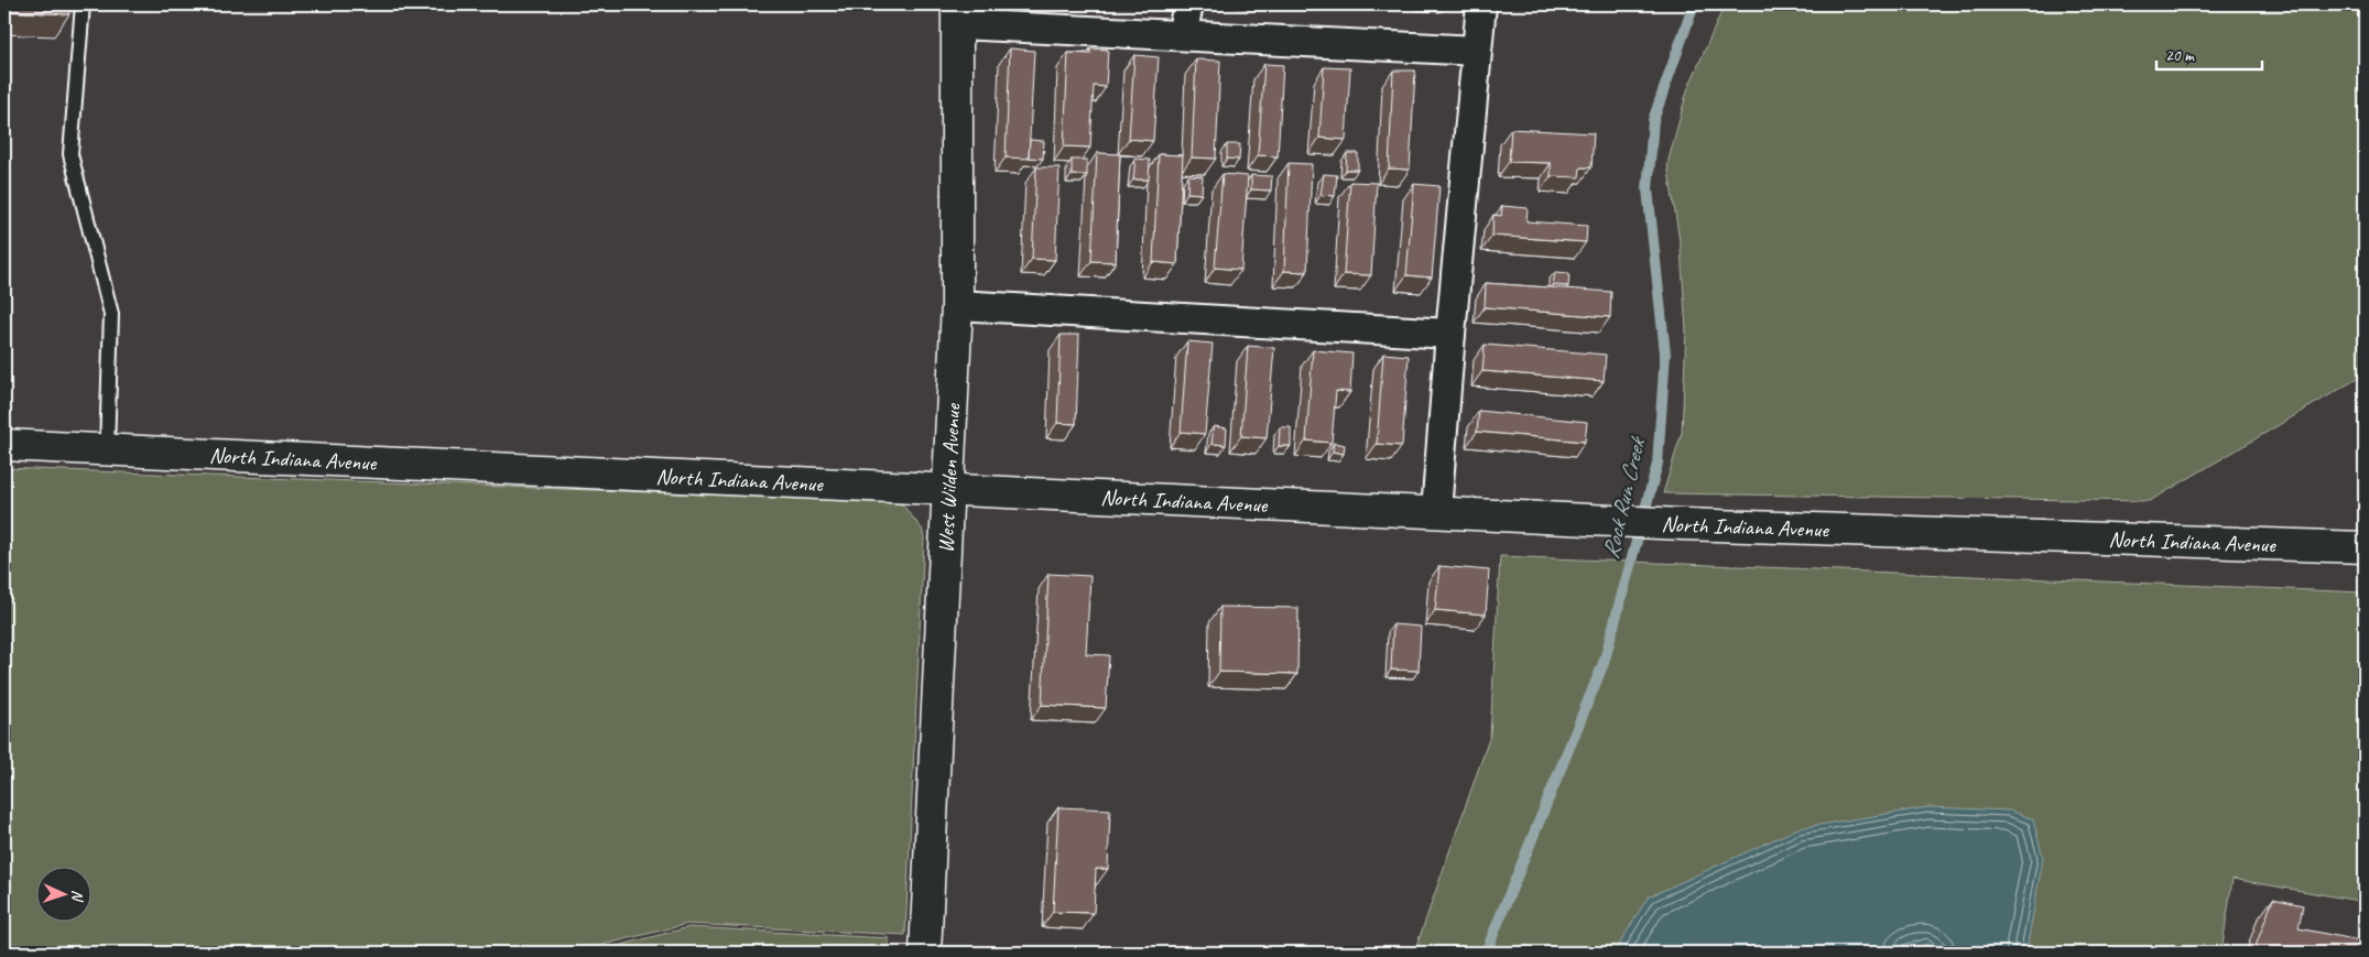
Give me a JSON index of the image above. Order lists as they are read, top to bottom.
{
  "streets": {
    "street": ["North Indiana Avenue", "West Wilden Avenue"]
  },
  "crossings": [
    ["North Indiana Avenue", "West Wilden Avenue"]
  ],
  "water": ["Rock Run Creek"],
  "scale_bar": "20 m",
  "north": "right"
}
